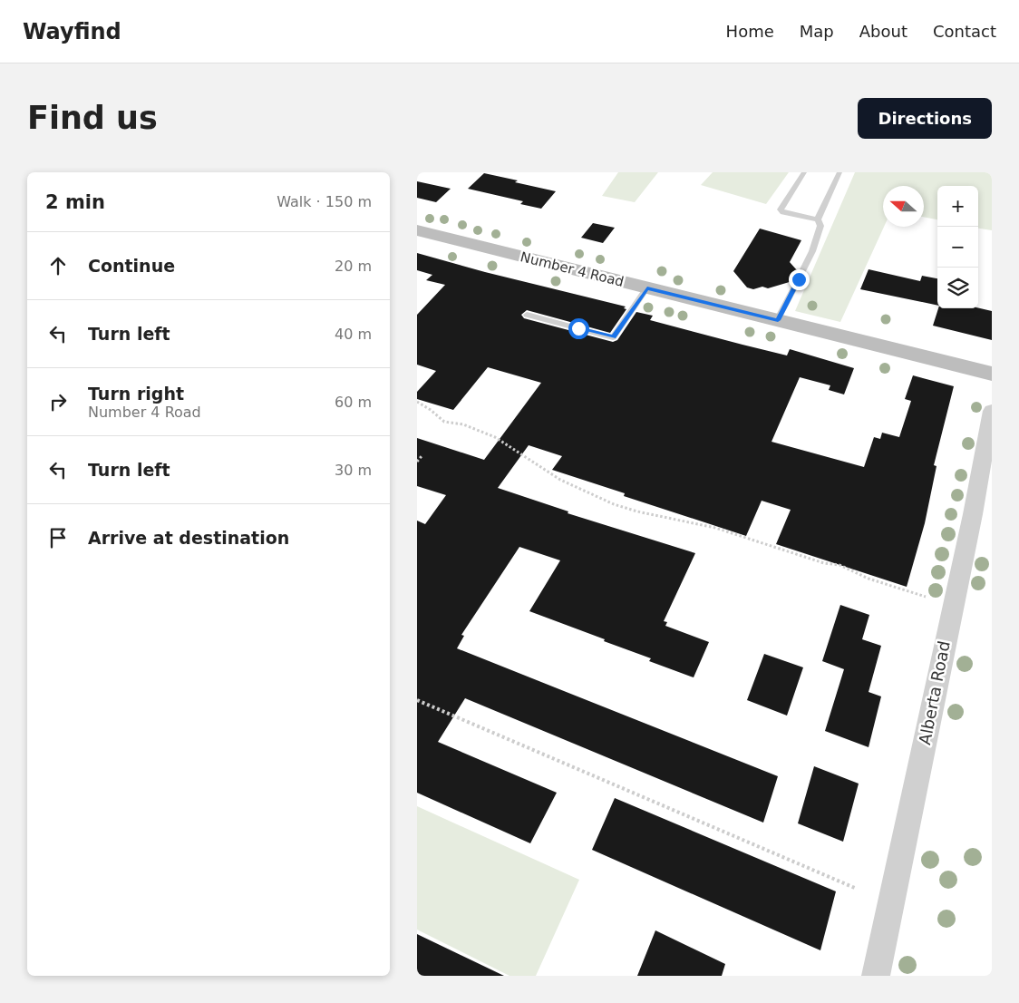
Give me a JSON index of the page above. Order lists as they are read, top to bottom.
{
  "streets": {
    "main road": ["Number 4 Road"],
    "street": ["Alberta Road"]
  },
  "north": "left",
  "page": {
    "header": "Wayfind",
    "nav": [
      "Home",
      "Map",
      "About",
      "Contact"
    ],
    "buttons": "Directions",
    "title": "Find us",
    "heading": ["2 min", "Walk · 150 m"],
    "map_buttons": ["+", "−"],
    "list": [
      ["Continue", "20 m"],
      ["Turn left", "40 m"],
      ["Turn right", "Number 4 Road", "60 m"],
      ["Turn left", "30 m"],
      "Arrive at destination"
    ]
  }
}
